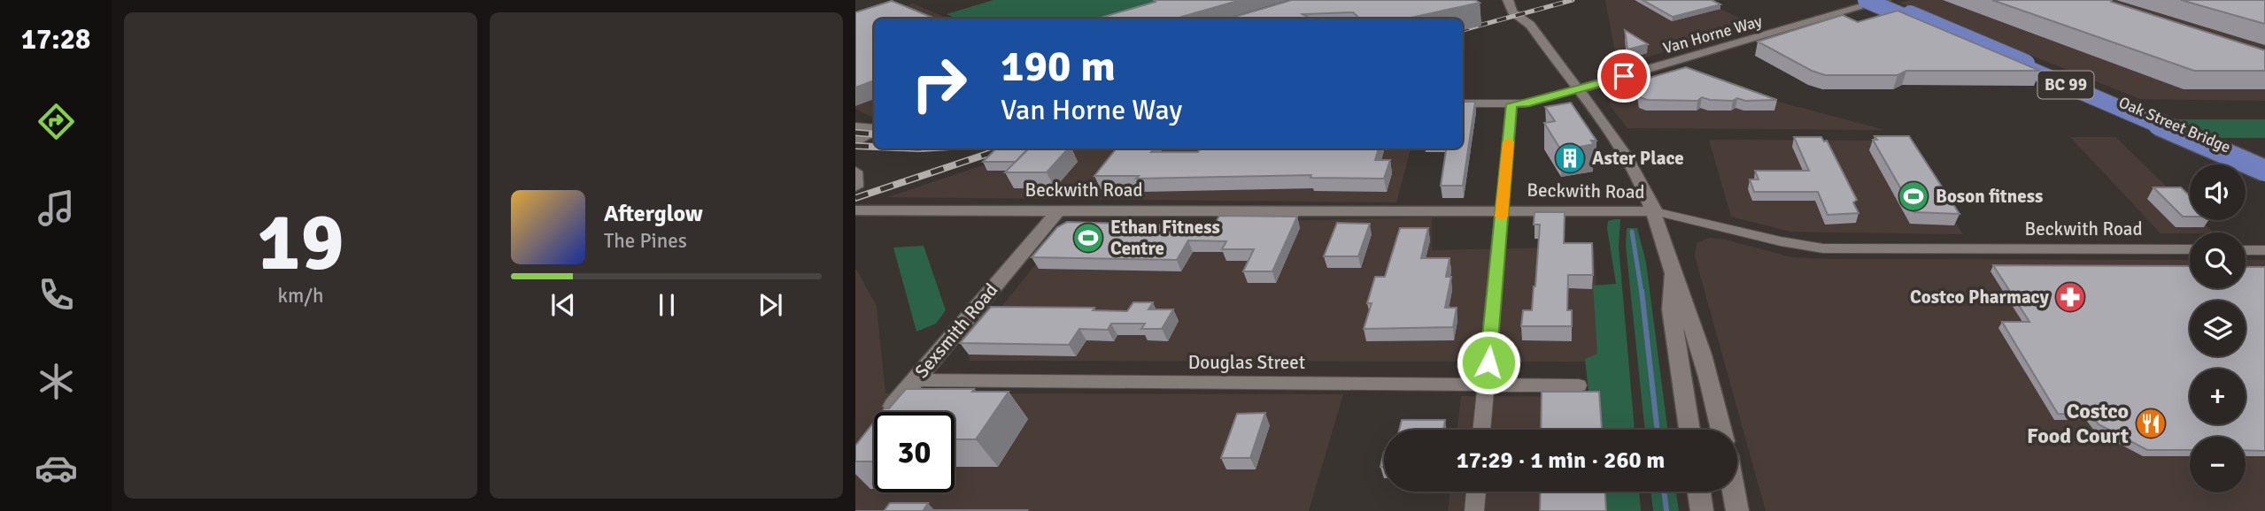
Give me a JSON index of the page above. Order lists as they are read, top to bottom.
{
  "streets": {
    "highway": ["BC 99", "Oak Street Bridge"],
    "street": [
      "Van Horne Way",
      "Beckwith Road",
      "Sexsmith Road",
      "Douglas Street"
    ]
  },
  "crossings": [
    ["Beckwith Road", "Sexsmith Road"],
    ["Sexsmith Road", "Douglas Street"]
  ],
  "places": {
    "building": ["Aster Place"],
    "sports": ["Boson fitness", "Ethan Fitness Centre"],
    "pharmacy": ["Costco Pharmacy"],
    "restaurant": ["Costco Food Court"]
  },
  "page": {
    "tabs": "17:28",
    "tile": ["19", "km/h"],
    "turn": ["190 m", "Van Horne Way"],
    "map_buttons": ["+", "−"],
    "song": ["Afterglow", "The Pines"],
    "limit": "30",
    "trip": "17:29 · 1 min · 260 m"
  }
}
